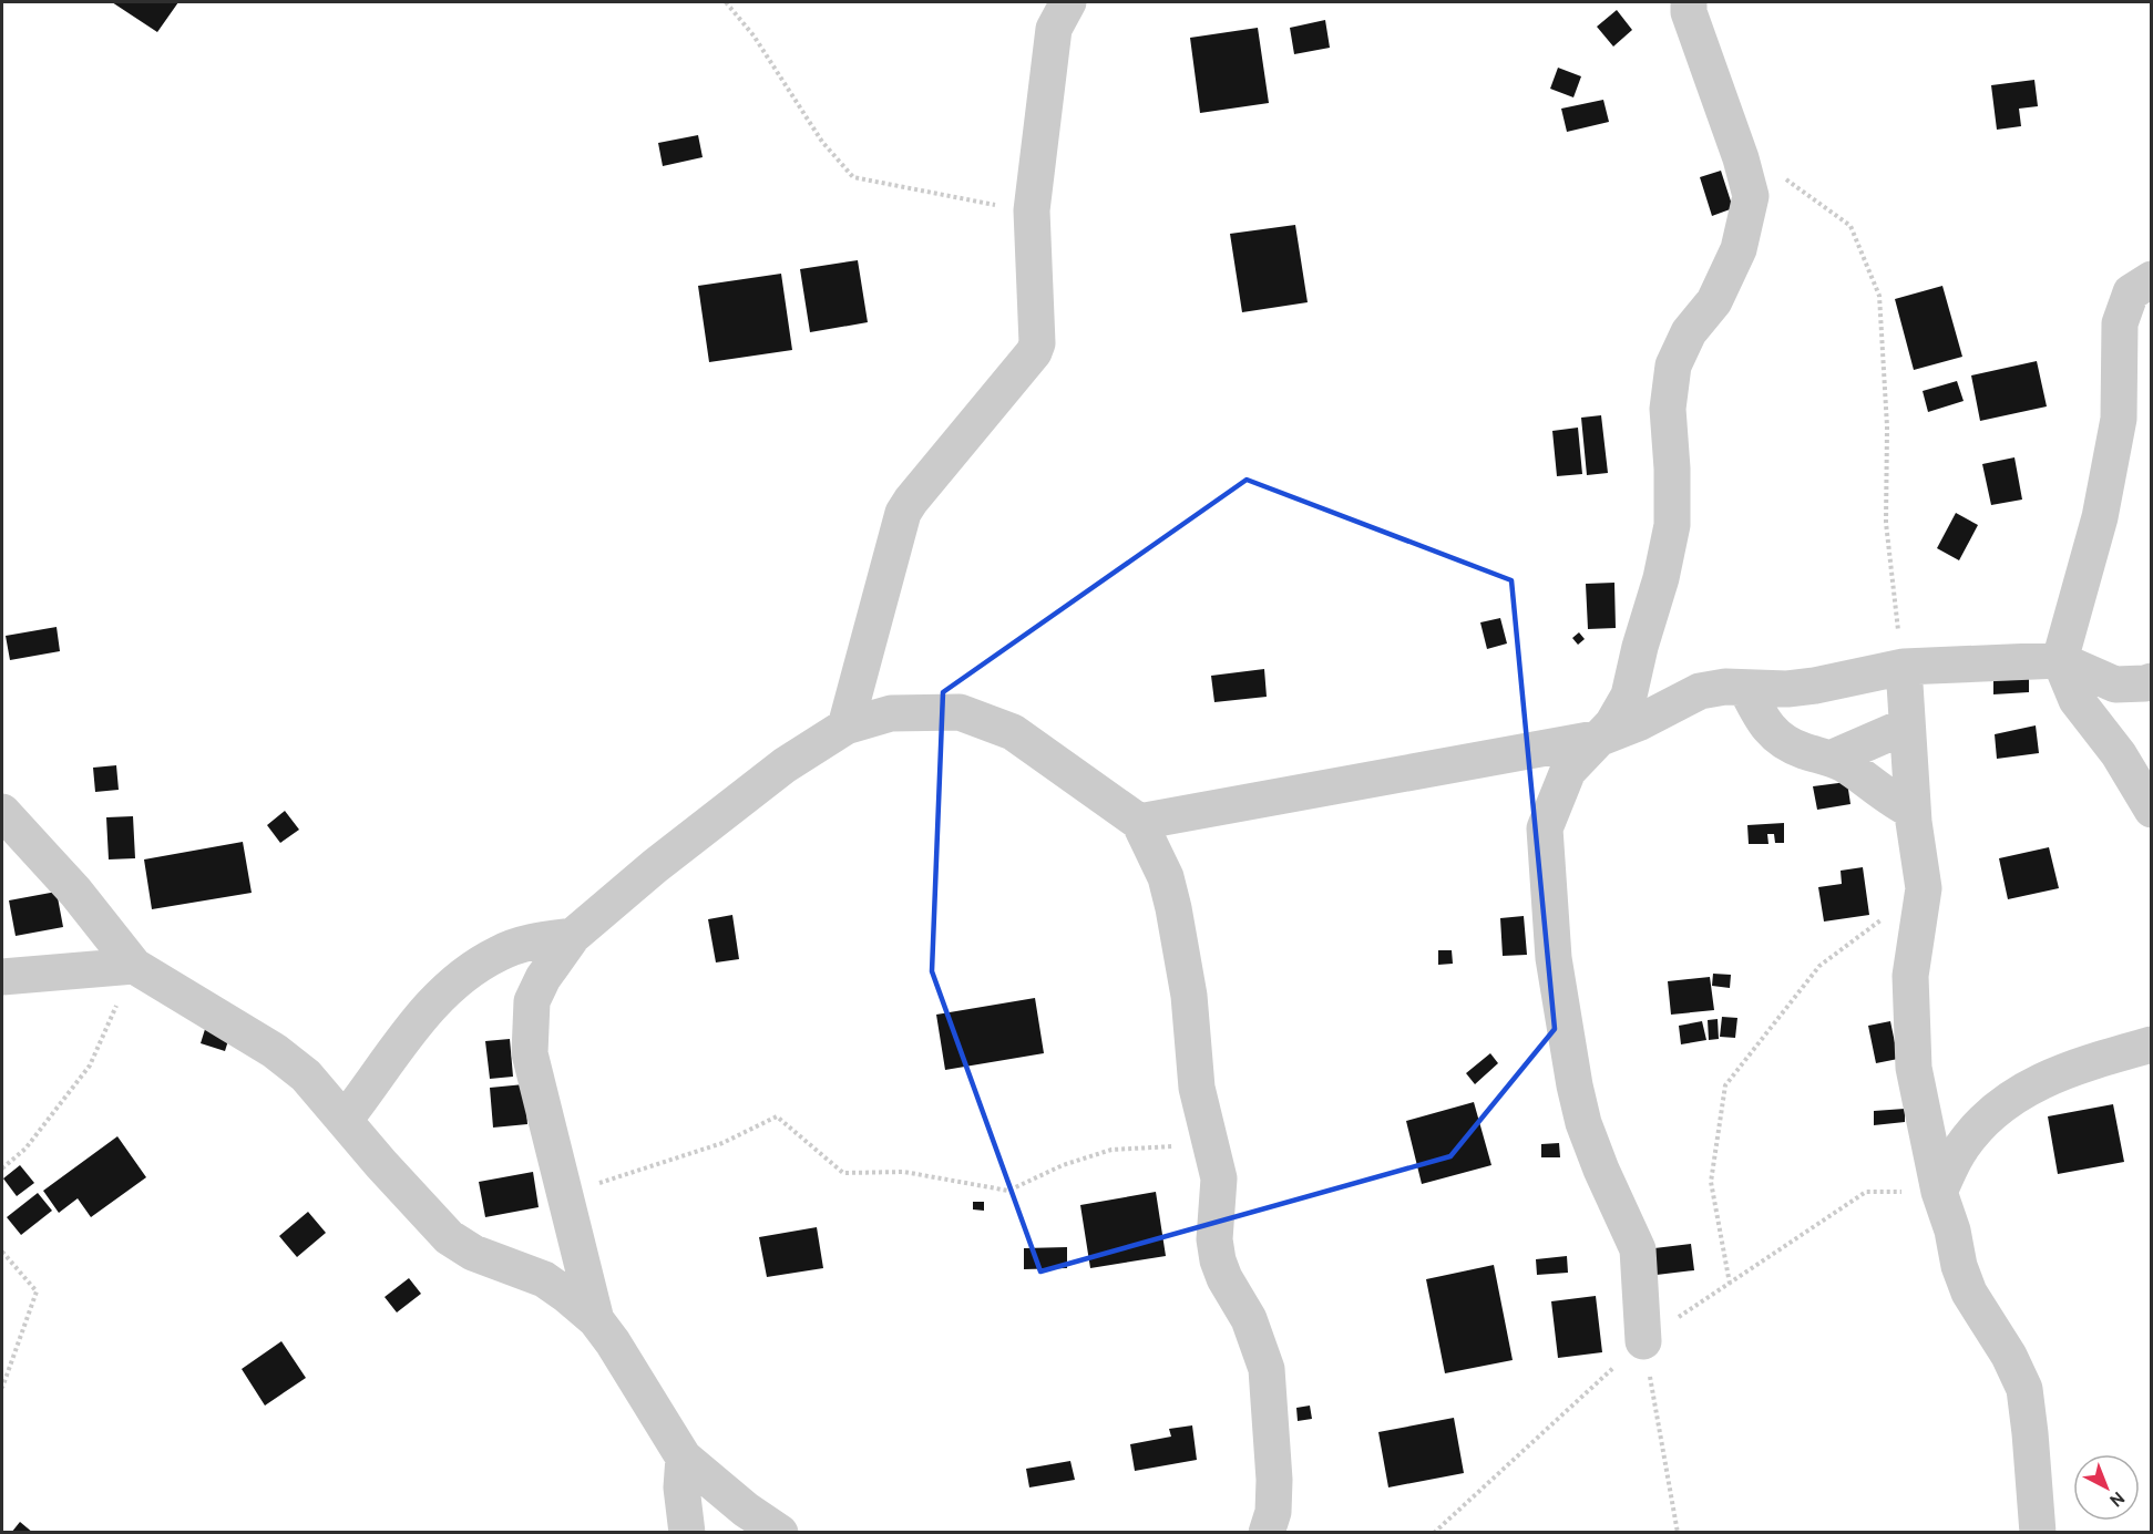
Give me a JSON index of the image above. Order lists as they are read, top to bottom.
{
  "north": "bottom right"
}
